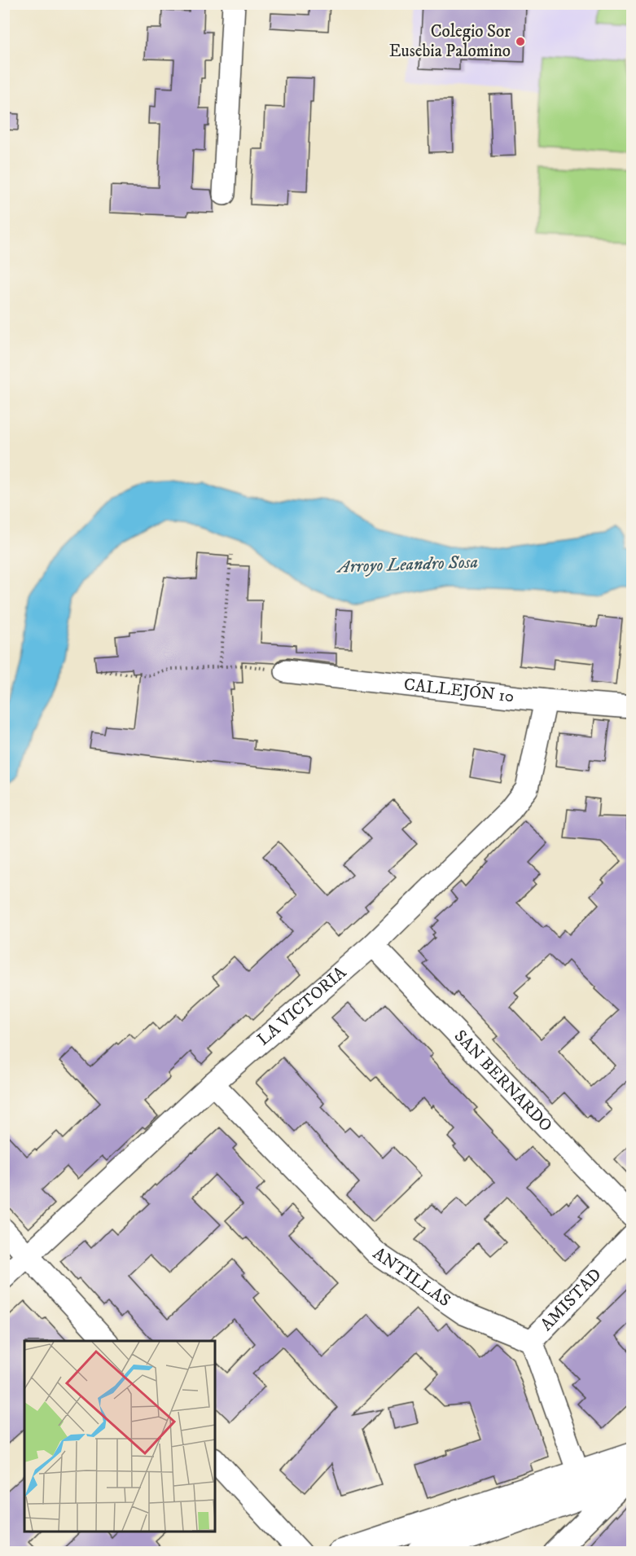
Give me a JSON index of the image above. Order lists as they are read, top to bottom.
{
  "streets": {
    "street": [
      "CALLEJÓN 10",
      "LA VICTORIA",
      "SAN BERNARDO",
      "ANTILLAS",
      "AMISTAD"
    ]
  },
  "crossings": [
    ["CALLEJÓN 10", "LA VICTORIA"],
    ["LA VICTORIA", "SAN BERNARDO"],
    ["LA VICTORIA", "ANTILLAS"],
    ["ANTILLAS", "AMISTAD"]
  ],
  "water": ["Arroyo Leandro Sosa"],
  "places": ["Colegio Sor Eusebia Palomino"]
}
